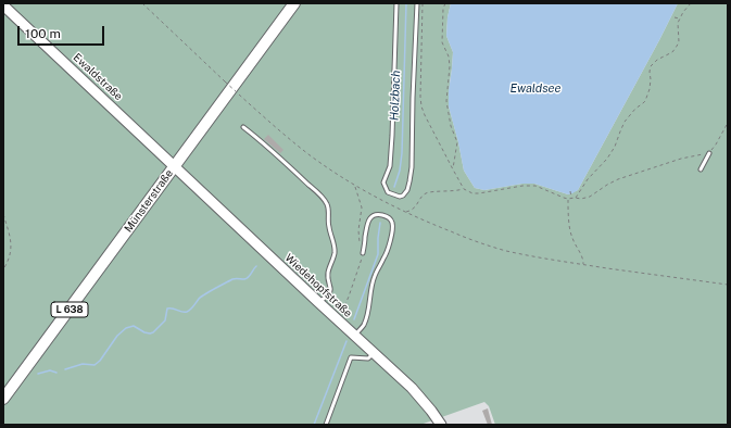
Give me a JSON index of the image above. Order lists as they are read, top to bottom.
{
  "streets": {
    "main road": [
      "Ewaldstraße",
      "Münsterstraße",
      "Wiedehopfstraße",
      "L 638"
    ]
  },
  "crossings": [
    ["Ewaldstraße", "Münsterstraße"],
    ["Ewaldstraße", "Wiedehopfstraße"],
    ["Münsterstraße", "Wiedehopfstraße"]
  ],
  "water": ["Ewaldsee", "Holzbach"],
  "scale_bar": "100 m"
}
